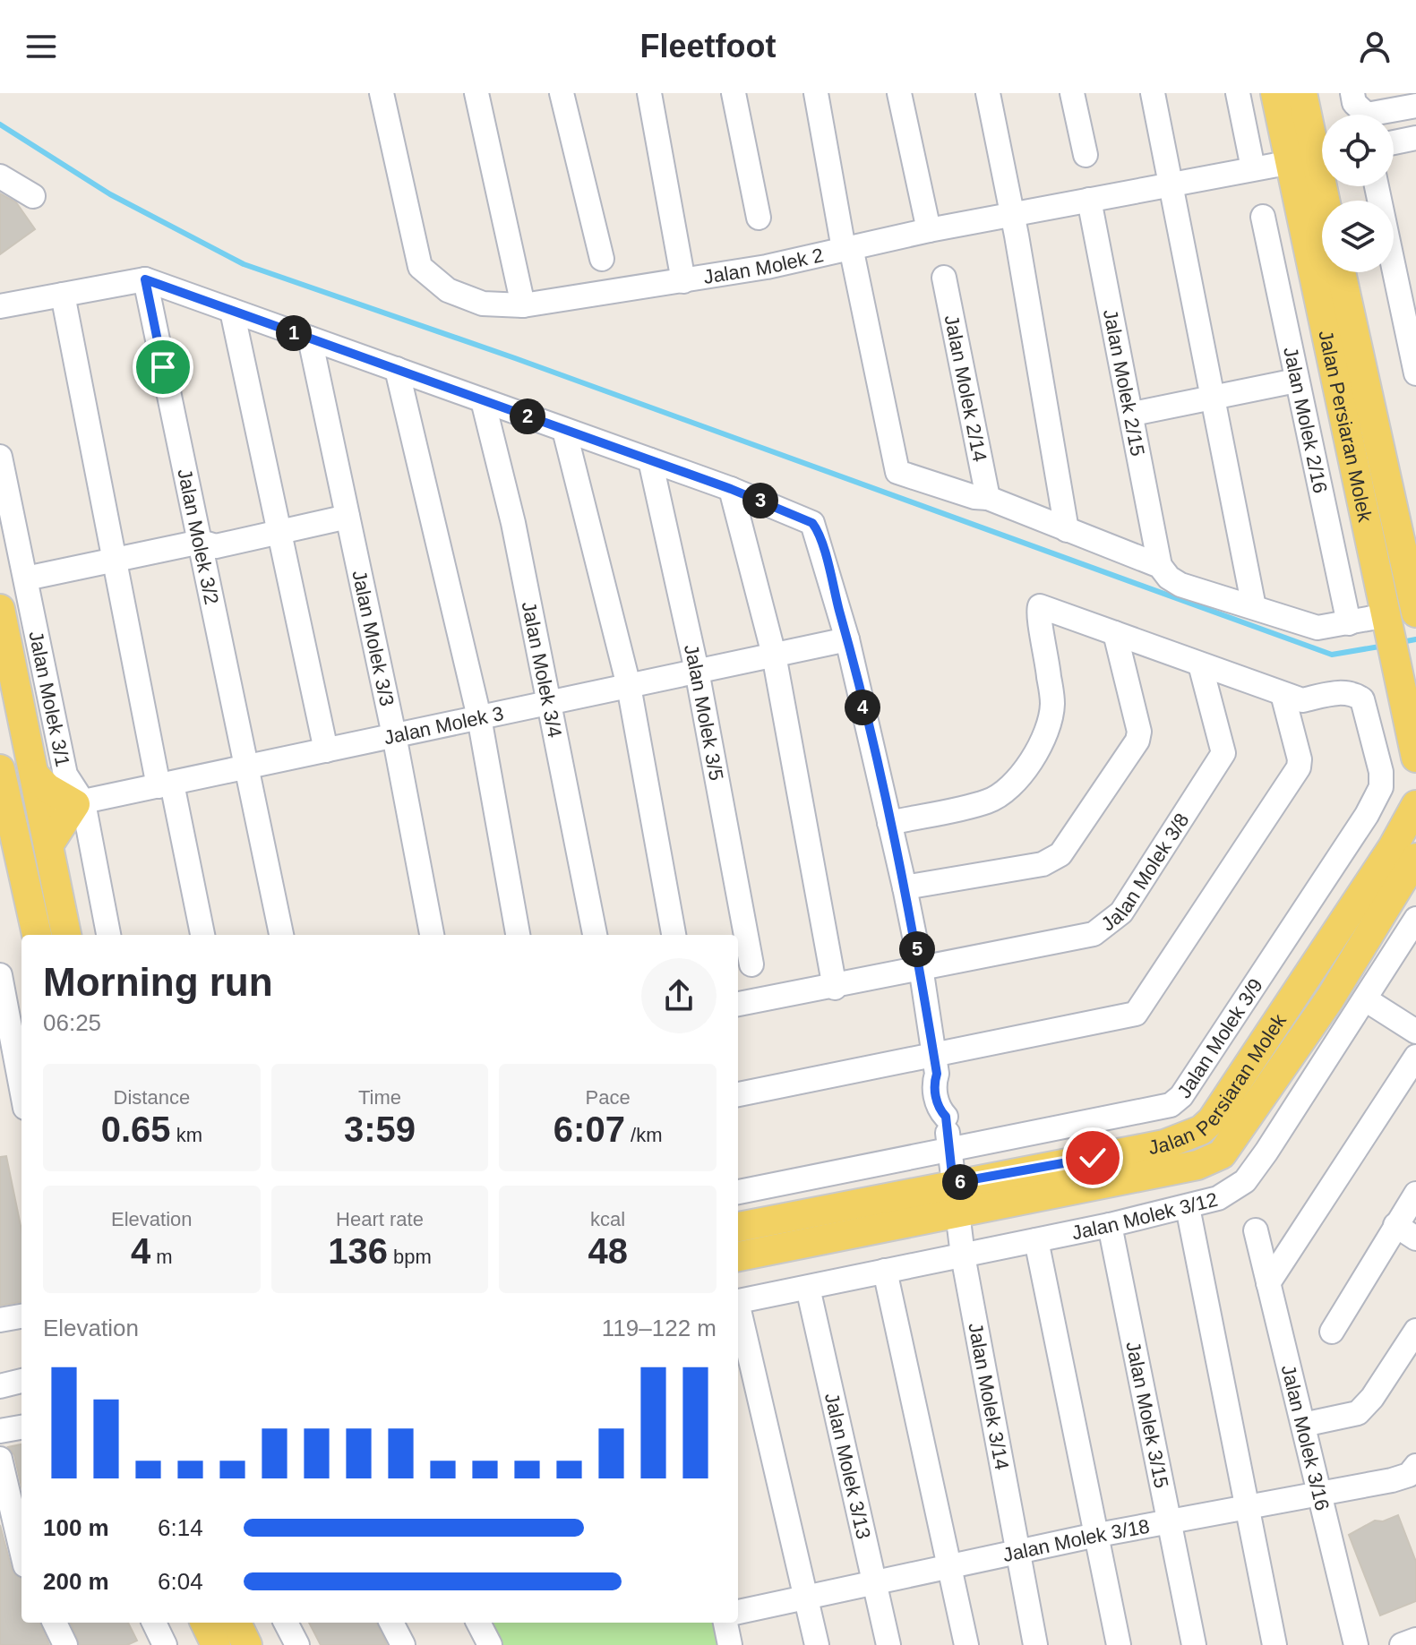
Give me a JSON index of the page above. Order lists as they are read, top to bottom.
{
  "streets": {
    "main road": ["Jalan Persiaran Molek"],
    "street": [
      "Jalan Molek 2",
      "Jalan Molek 2/15",
      "Jalan Molek 2/14",
      "Jalan Molek 2/16",
      "Jalan Molek 3/2",
      "Jalan Molek 3/3",
      "Jalan Molek 3/4",
      "Jalan Molek 3/1",
      "Jalan Molek 3/5",
      "Jalan Molek 3",
      "Jalan Molek 3/8",
      "Jalan Molek 3/9",
      "Jalan Molek 3/12",
      "Jalan Molek 3/14",
      "Jalan Molek 3/15",
      "Jalan Molek 3/16",
      "Jalan Molek 3/13",
      "Jalan Molek 3/18"
    ]
  },
  "crossings": [
    ["Jalan Molek 2", "Jalan Molek 2/15"],
    ["Jalan Molek 2", "Jalan Persiaran Molek"],
    ["Jalan Persiaran Molek", "Jalan Molek 3/14"],
    ["Jalan Molek 3/2", "Jalan Molek 3"],
    ["Jalan Molek 3/3", "Jalan Molek 3"],
    ["Jalan Molek 3/4", "Jalan Molek 3"],
    ["Jalan Molek 3/1", "Jalan Molek 3"],
    ["Jalan Molek 3/5", "Jalan Molek 3"],
    ["Jalan Molek 3/9", "Jalan Molek 3/14"],
    ["Jalan Molek 3/12", "Jalan Molek 3/14"],
    ["Jalan Molek 3/12", "Jalan Molek 3/15"],
    ["Jalan Molek 3/12", "Jalan Molek 3/13"],
    ["Jalan Molek 3/14", "Jalan Molek 3/18"],
    ["Jalan Molek 3/15", "Jalan Molek 3/18"],
    ["Jalan Molek 3/16", "Jalan Molek 3/18"],
    ["Jalan Molek 3/13", "Jalan Molek 3/18"]
  ],
  "page": {
    "header": "Fleetfoot",
    "pins": [
      "1",
      "2",
      "3",
      "4",
      "5",
      "6"
    ],
    "heading": ["Morning run", "06:25"],
    "stats": [
      ["Distance", "0.65 km"],
      ["Time", "3:59"],
      ["Pace", "6:07 /km"],
      ["Elevation", "4 m"],
      ["Heart rate", "136 bpm"],
      ["kcal", "48"]
    ],
    "chart": ["Elevation", "119–122 m"],
    "list": [
      {
        "name": "100 m",
        "note": "6:14"
      },
      {
        "name": "200 m",
        "note": "6:04"
      }
    ]
  }
}
